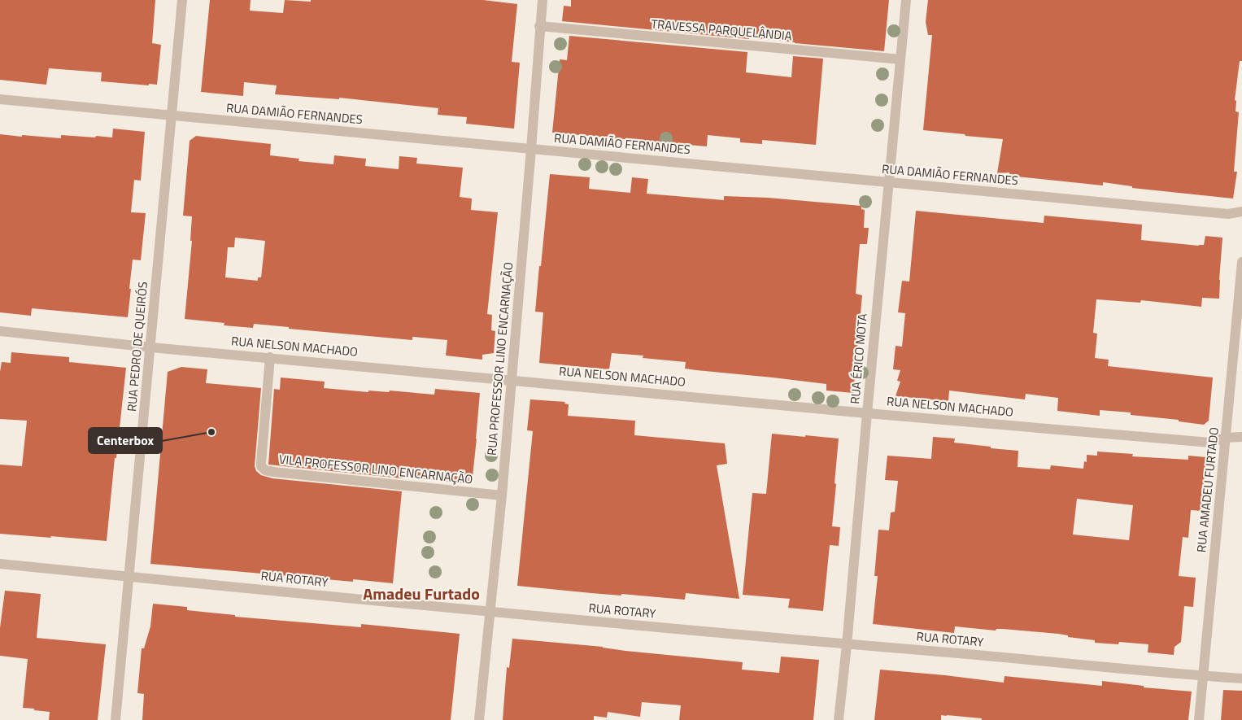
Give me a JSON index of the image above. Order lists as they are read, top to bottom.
{
  "streets": {
    "street": [
      "TRAVESSA PARQUELÂNDIA",
      "RUA DAMIÃO FERNANDES",
      "RUA PEDRO DE QUEIRÓS",
      "RUA NELSON MACHADO",
      "RUA PROFESSOR LINO ENCARNAÇÃO",
      "RUA ÉRICO MOTA",
      "VILA PROFESSOR LINO ENCARNAÇÃO",
      "RUA AMADEU FURTADO",
      "RUA ROTARY"
    ]
  },
  "crossings": [
    ["TRAVESSA PARQUELÂNDIA", "RUA PROFESSOR LINO ENCARNAÇÃO"],
    ["TRAVESSA PARQUELÂNDIA", "RUA ÉRICO MOTA"],
    ["RUA DAMIÃO FERNANDES", "RUA PEDRO DE QUEIRÓS"],
    ["RUA DAMIÃO FERNANDES", "RUA PROFESSOR LINO ENCARNAÇÃO"],
    ["RUA DAMIÃO FERNANDES", "RUA ÉRICO MOTA"],
    ["RUA PEDRO DE QUEIRÓS", "RUA NELSON MACHADO"],
    ["RUA PEDRO DE QUEIRÓS", "RUA ROTARY"],
    ["RUA NELSON MACHADO", "RUA PROFESSOR LINO ENCARNAÇÃO"],
    ["RUA NELSON MACHADO", "RUA ÉRICO MOTA"],
    ["RUA NELSON MACHADO", "VILA PROFESSOR LINO ENCARNAÇÃO"],
    ["RUA NELSON MACHADO", "RUA AMADEU FURTADO"],
    ["RUA PROFESSOR LINO ENCARNAÇÃO", "VILA PROFESSOR LINO ENCARNAÇÃO"],
    ["RUA PROFESSOR LINO ENCARNAÇÃO", "RUA ROTARY"],
    ["RUA ÉRICO MOTA", "RUA ROTARY"],
    ["RUA AMADEU FURTADO", "RUA ROTARY"]
  ],
  "districts": ["Amadeu Furtado"],
  "places": ["Centerbox"]
}
